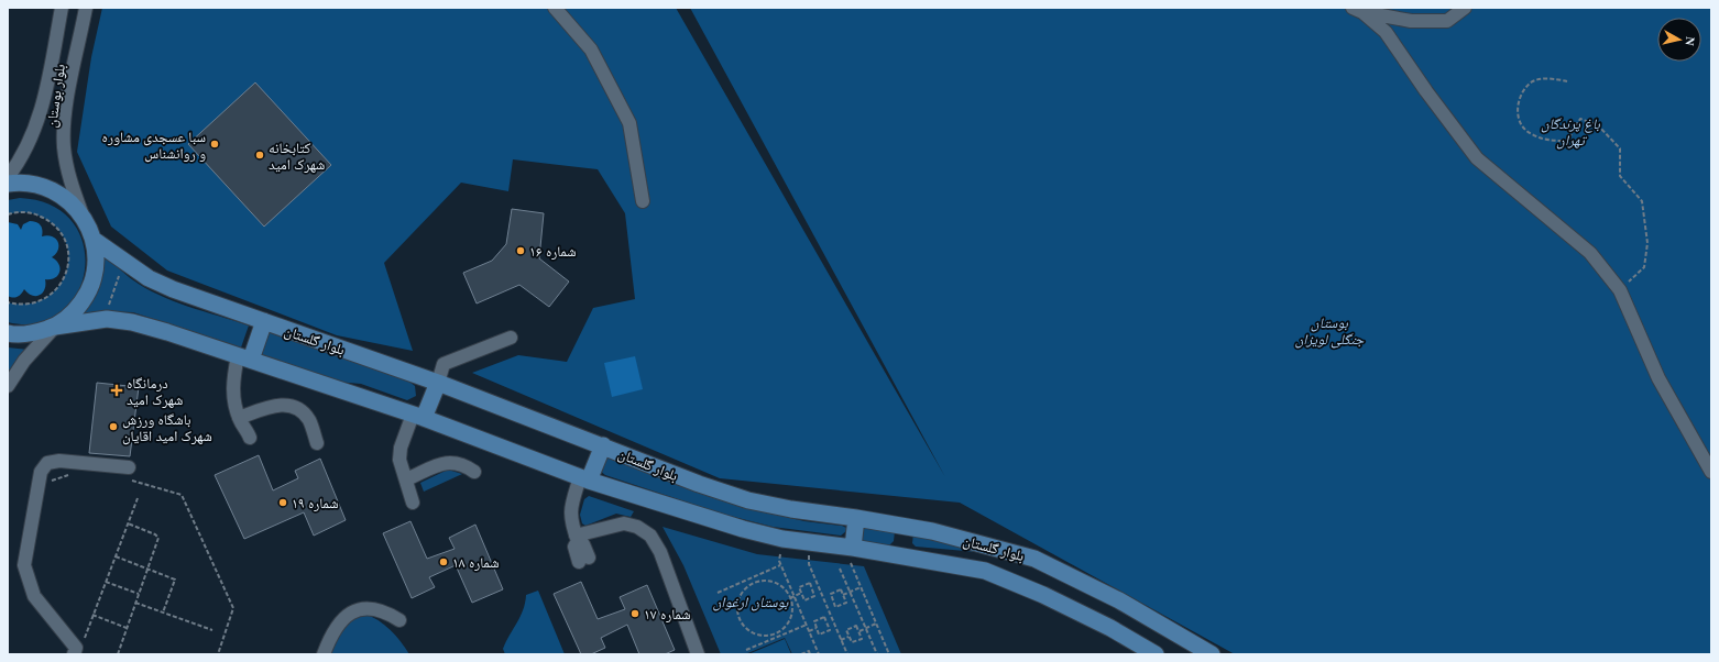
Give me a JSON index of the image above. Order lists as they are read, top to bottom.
{
  "streets": {
    "main road": ["بلوار گلستان"],
    "street": ["بلوار بوستان"]
  },
  "parks": ["باغ پرندگان تهران", "بوستان جنگلی لویزان", "بوستان ارغوان"],
  "places": {
    "other": [
      "سبا عسجدی مشاوره و روانشناس",
      "کتابخانه شهرک امید",
      "شماره ۱۶",
      "باشگاه ورزش شهرک امید اقایان",
      "شماره ۱۹",
      "شماره ۱۸",
      "شماره ۱۷"
    ],
    "health": ["درمانگاه شهرک امید"]
  },
  "north": "right"
}
